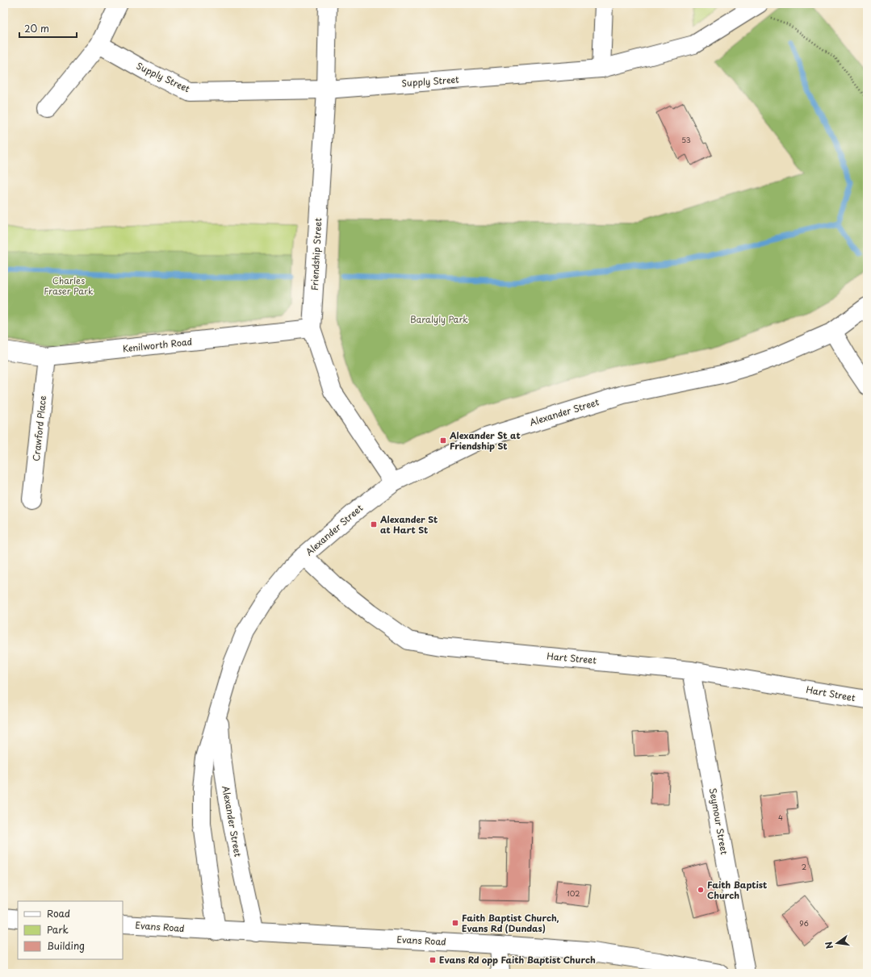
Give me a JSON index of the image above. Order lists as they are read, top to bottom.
{
  "streets": {
    "street": [
      "Supply Street",
      "Friendship Street",
      "Kenilworth Road",
      "Alexander Street",
      "Crawford Place",
      "Hart Street",
      "Seymour Street",
      "Evans Road"
    ]
  },
  "crossings": [
    ["Supply Street", "Friendship Street"],
    ["Friendship Street", "Kenilworth Road"],
    ["Friendship Street", "Alexander Street"],
    ["Kenilworth Road", "Crawford Place"],
    ["Alexander Street", "Hart Street"],
    ["Alexander Street", "Evans Road"],
    ["Hart Street", "Seymour Street"]
  ],
  "parks": ["Charles Fraser Park", "Baralyly Park"],
  "places": {
    "transit": [
      "Alexander St at Friendship St",
      "Alexander St at Hart St",
      "Faith Baptist Church, Evans Rd (Dundas)",
      "Evans Rd opp Faith Baptist Church"
    ],
    "other": ["Faith Baptist Church"]
  },
  "house_numbers": [
    "53",
    "4",
    "2",
    "102",
    "96"
  ],
  "legend": ["Road", "Park", "Building"],
  "scale_bar": "20 m",
  "north": "left"
}
